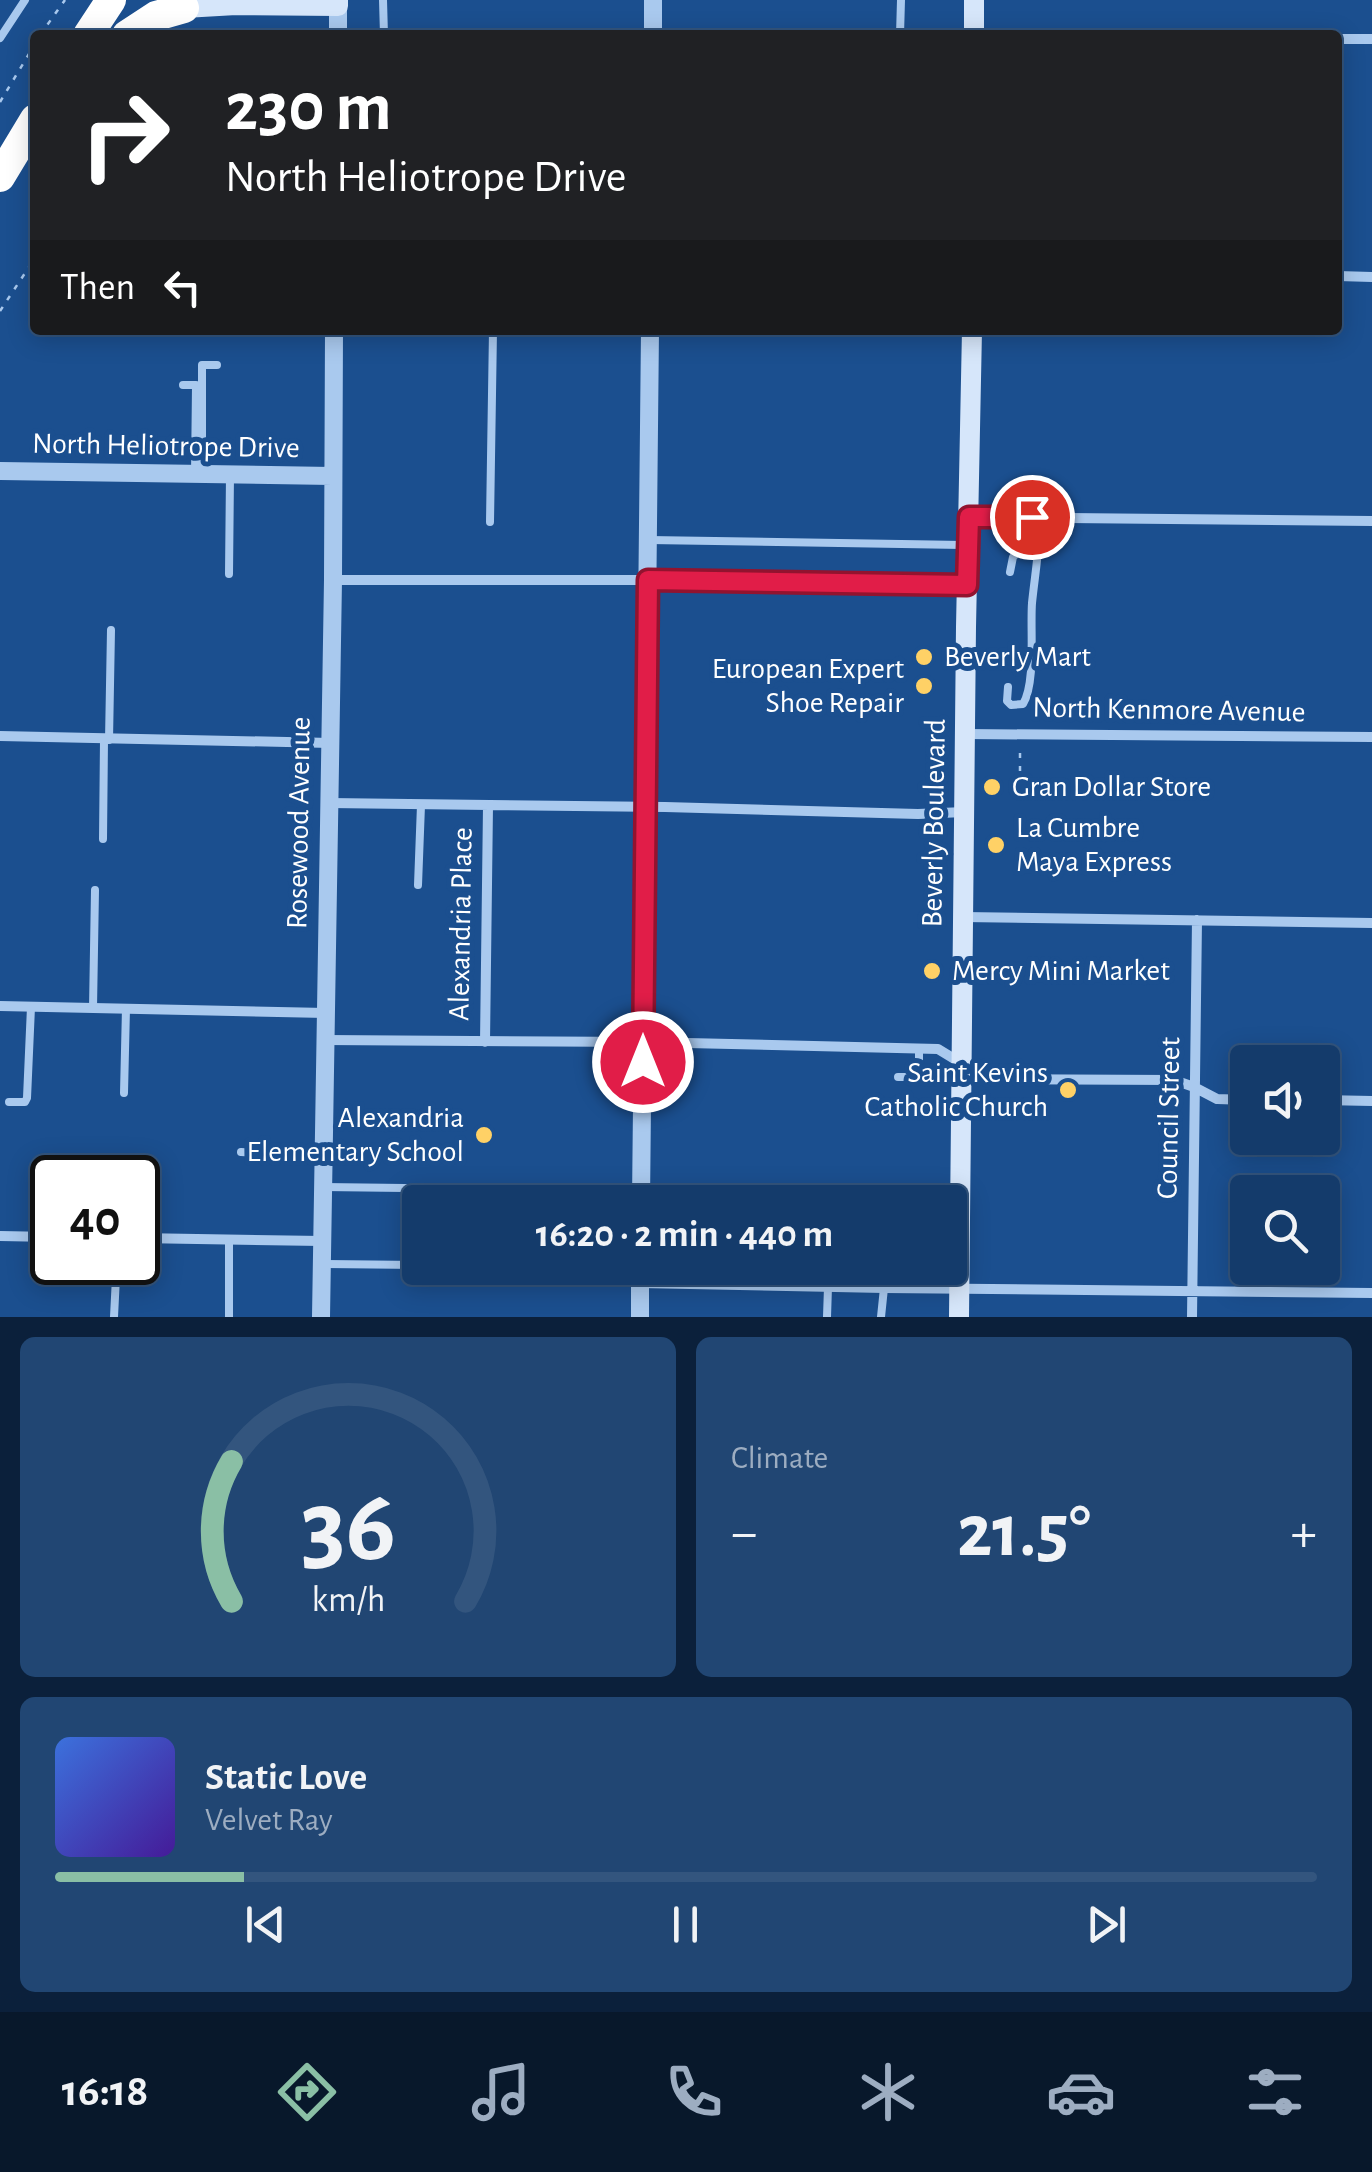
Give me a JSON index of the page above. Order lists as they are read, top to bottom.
{
  "streets": {
    "main road": ["Beverly Boulevard"],
    "street": [
      "North Heliotrope Drive",
      "North Kenmore Avenue",
      "Rosewood Avenue",
      "Alexandria Place",
      "Council Street"
    ]
  },
  "crossings": [
    ["North Heliotrope Drive", "Rosewood Avenue"],
    ["North Kenmore Avenue", "Beverly Boulevard"]
  ],
  "places": [
    "Beverly Mart",
    "European Expert Shoe Repair",
    "Gran Dollar Store",
    "La Cumbre Maya Express",
    "Mercy Mini Market",
    "Saint Kevins Catholic Church",
    "Alexandria Elementary School"
  ],
  "page": {
    "turn": ["230 m", "North Heliotrope Drive"],
    "then": "Then",
    "limit": "40",
    "trip": "16:20 · 2 min · 440 m",
    "tile": "Climate",
    "heat": ["−", "21.5°", "+"],
    "song": ["Static Love", "Velvet Ray"],
    "tabs": "16:18",
    "gauge": ["36", "km/h"]
  }
}
